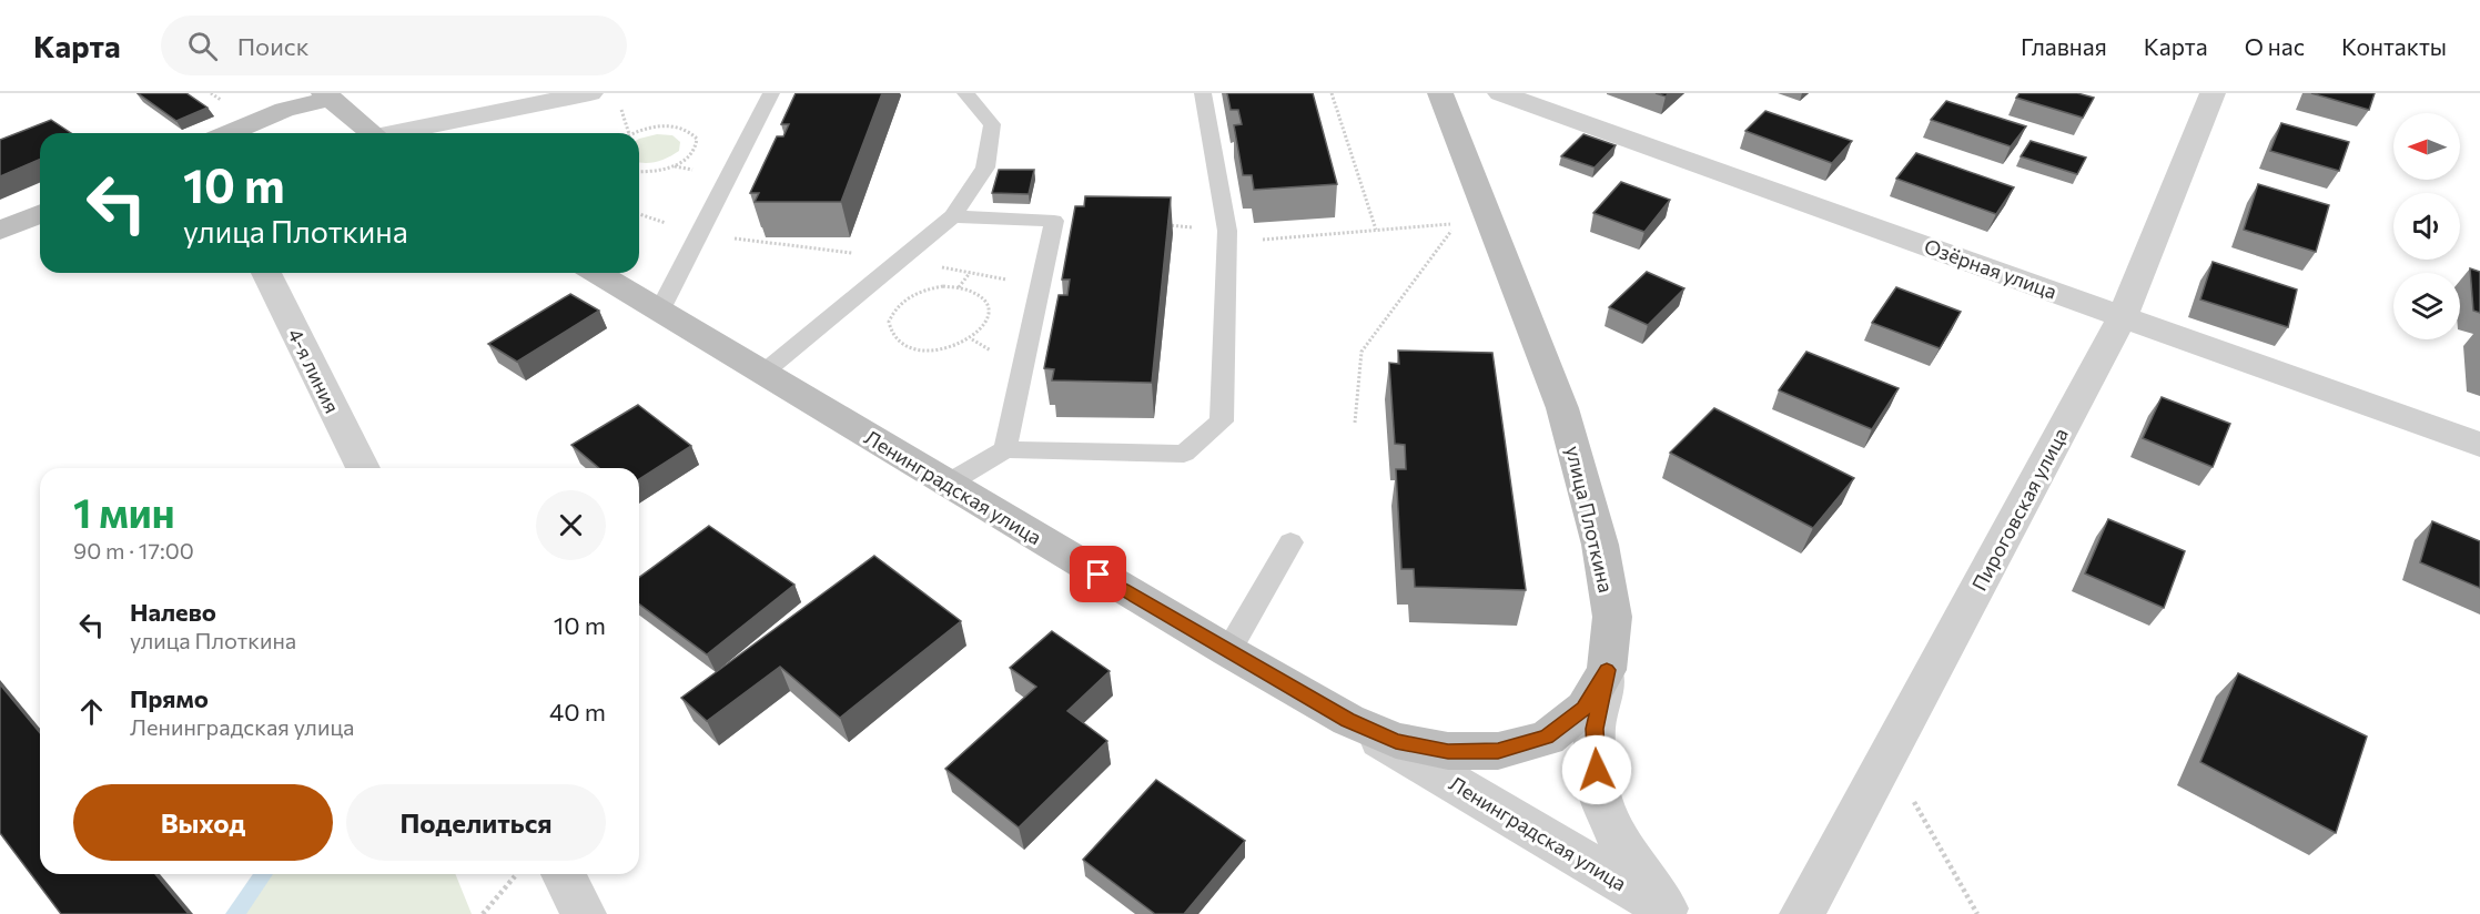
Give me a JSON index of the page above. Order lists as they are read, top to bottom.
{
  "streets": {
    "street": [
      "Озёрная улица",
      "4-я линия",
      "Ленинградская улица",
      "Пироговская улица",
      "улица Плоткина"
    ]
  },
  "crossings": [
    ["Озёрная улица", "Пироговская улица"],
    ["Ленинградская улица", "улица Плоткина"]
  ],
  "north": "left",
  "page": {
    "header": "Карта",
    "search": "Поиск",
    "nav": [
      "Главная",
      "Карта",
      "О нас",
      "Контакты"
    ],
    "turn": ["10 m", "улица Плоткина"],
    "heading": ["1 мин", "90 m · 17:00"],
    "list": [
      {
        "name": "Налево",
        "note": "улица Плоткина",
        "value": "10 m"
      },
      {
        "name": "Прямо",
        "note": "Ленинградская улица",
        "value": "40 m"
      }
    ],
    "buttons": ["Выход", "Поделиться"]
  }
}
